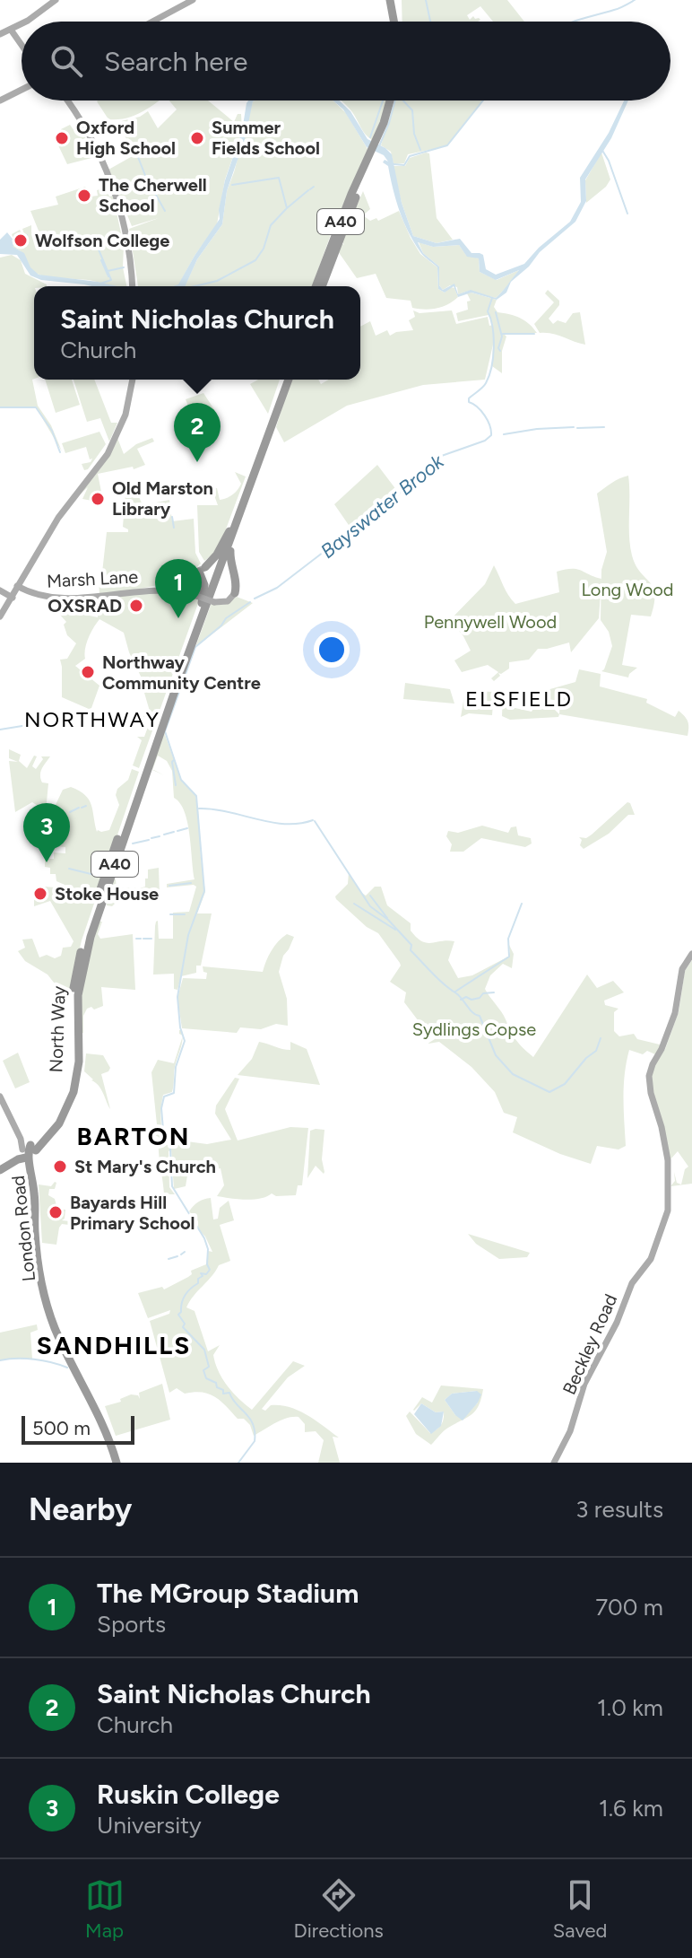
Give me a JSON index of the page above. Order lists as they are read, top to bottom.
{
  "streets": {
    "highway": ["A40", "North Way", "London Road"],
    "main road": ["Marsh Lane", "Beckley Road"]
  },
  "crossings": [
    ["A40", "Marsh Lane"],
    ["A40", "North Way"],
    ["North Way", "London Road"]
  ],
  "districts": [
    "ELSFIELD",
    "NORTHWAY",
    "BARTON",
    "SANDHILLS"
  ],
  "water": ["Bayswater Brook"],
  "parks": ["Long Wood", "Pennywell Wood", "Sydlings Copse"],
  "places": [
    "Oxford High School",
    "Summer Fields School",
    "The Cherwell School",
    "Wolfson College",
    "Old Marston Library",
    "OXSRAD",
    "Northway Community Centre",
    "Stoke House",
    "St Mary's Church",
    "Bayards Hill Primary School"
  ],
  "scale_bar": "500 m",
  "page": {
    "search": "Search here",
    "popup": ["Saint Nicholas Church", "Church"],
    "pins": ["2", "1", "3"],
    "scale": "500 m",
    "heading": ["Nearby", "3 results"],
    "list": [
      {
        "mark": "1",
        "name": "The MGroup Stadium",
        "note": "Sports",
        "value": "700 m"
      },
      {
        "mark": "2",
        "name": "Saint Nicholas Church",
        "note": "Church",
        "value": "1.0 km"
      },
      {
        "mark": "3",
        "name": "Ruskin College",
        "note": "University",
        "value": "1.6 km"
      }
    ],
    "nav": ["Map", "Directions", "Saved"]
  }
}
